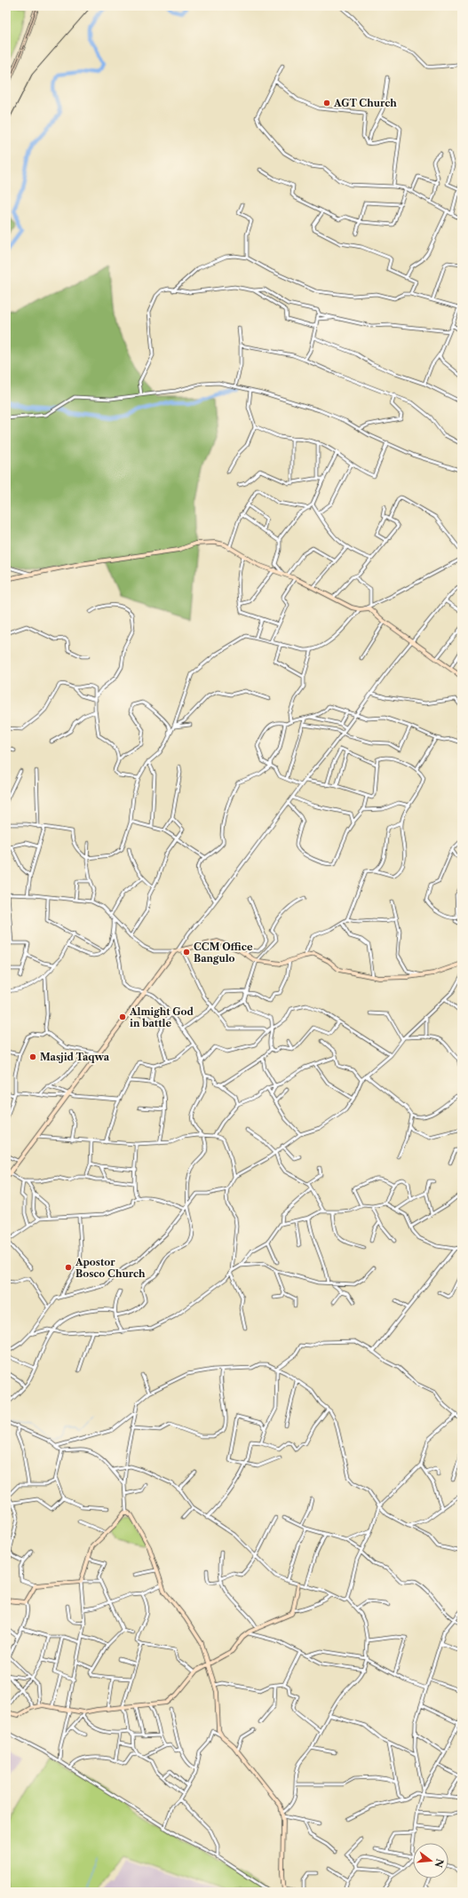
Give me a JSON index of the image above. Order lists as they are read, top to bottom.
{
  "places": [
    "AGT Church",
    "CCM Office Bangulo",
    "Almight God in battle",
    "Masjid Taqwa",
    "Apostor Bosco Church"
  ],
  "north": "right"
}
